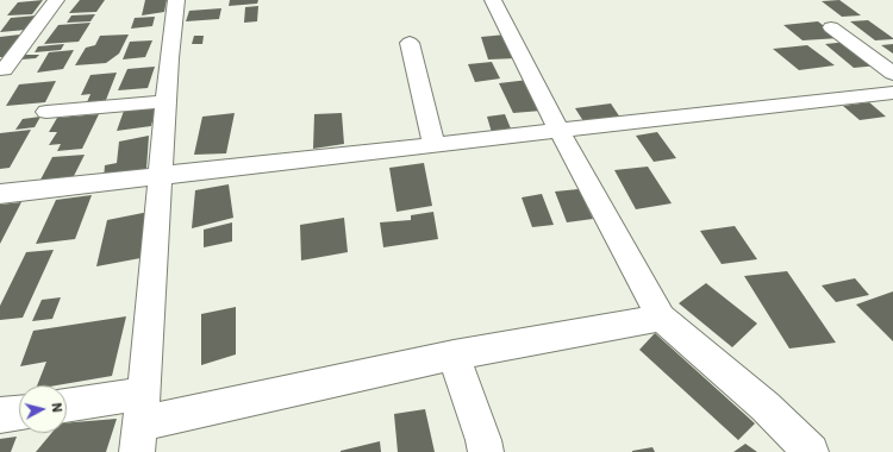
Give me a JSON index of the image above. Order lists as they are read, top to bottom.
{
  "north": "right"
}
